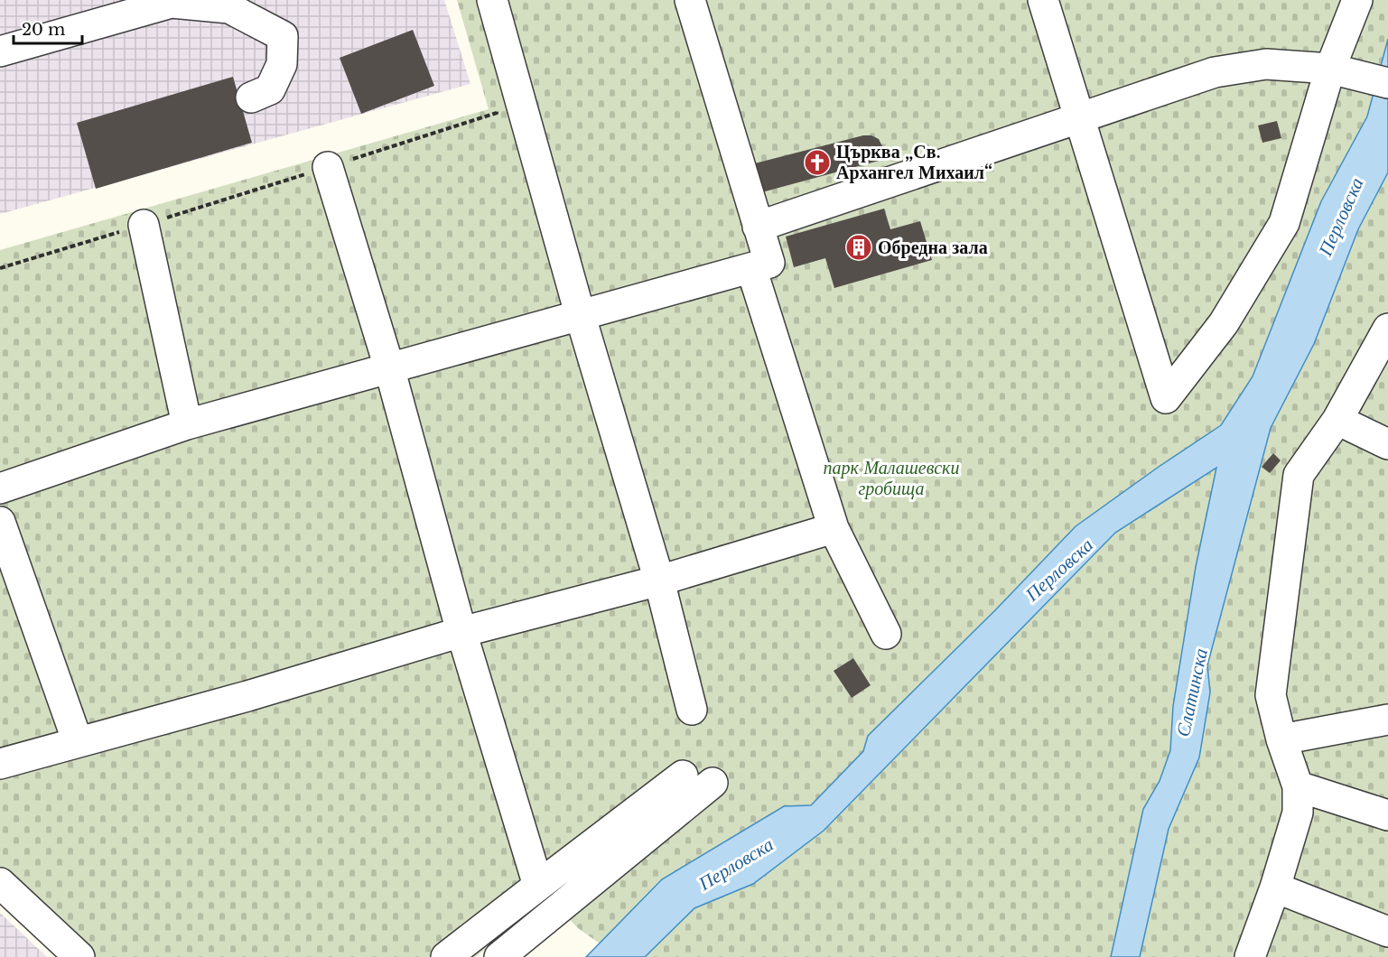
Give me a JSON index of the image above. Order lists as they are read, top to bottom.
{
  "water": ["Перловска", "Слатинска"],
  "parks": ["парк Малашевски гробища"],
  "places": {
    "church": ["Църква „Св. Архангел Михаил“"],
    "building": ["Обредна зала"]
  },
  "scale_bar": "20 m"
}
